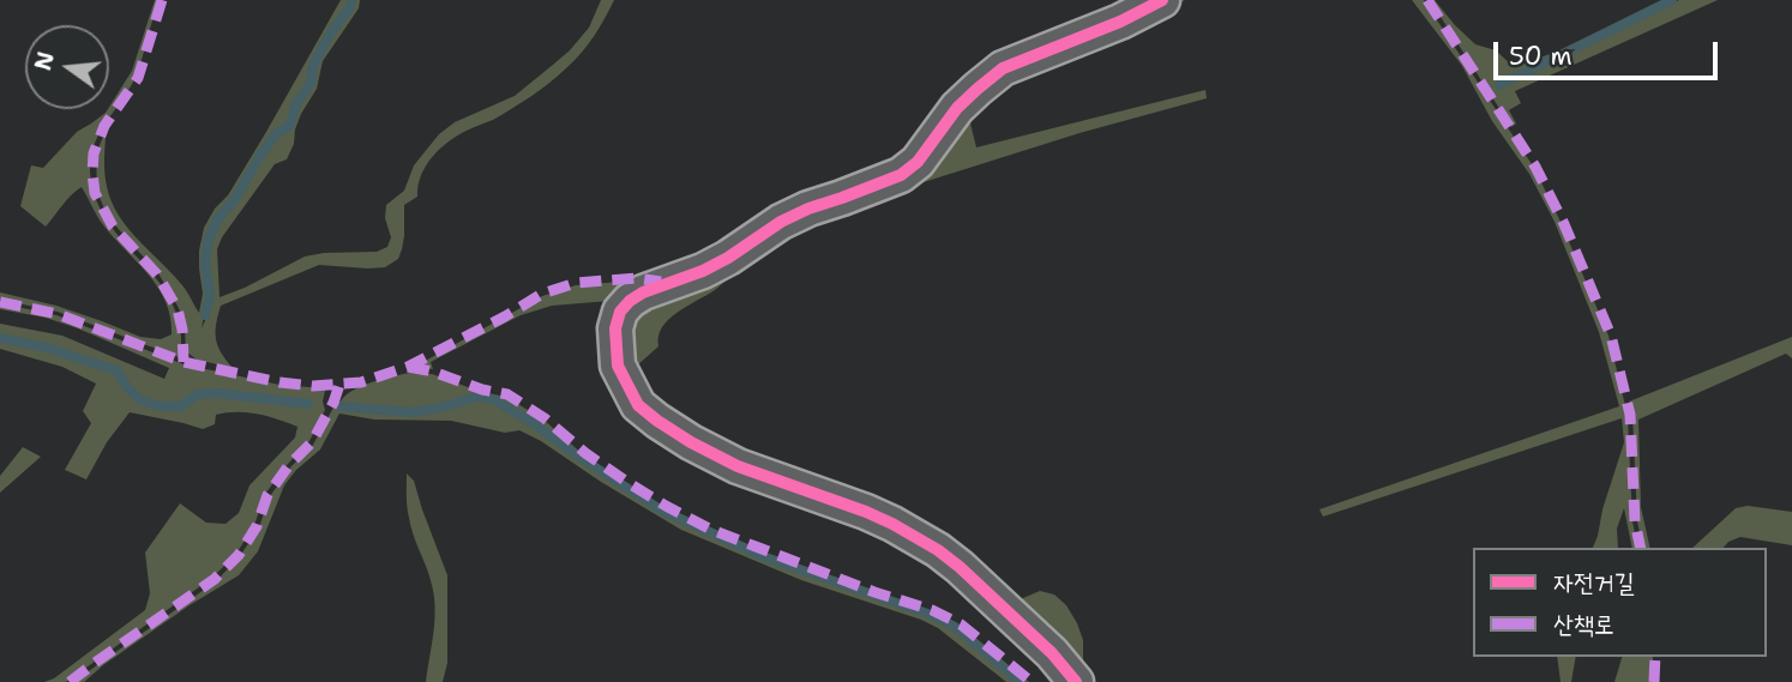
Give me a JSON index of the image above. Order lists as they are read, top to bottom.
{
  "legend": ["자전거길", "산책로"],
  "scale_bar": "50 m",
  "north": "left"
}
